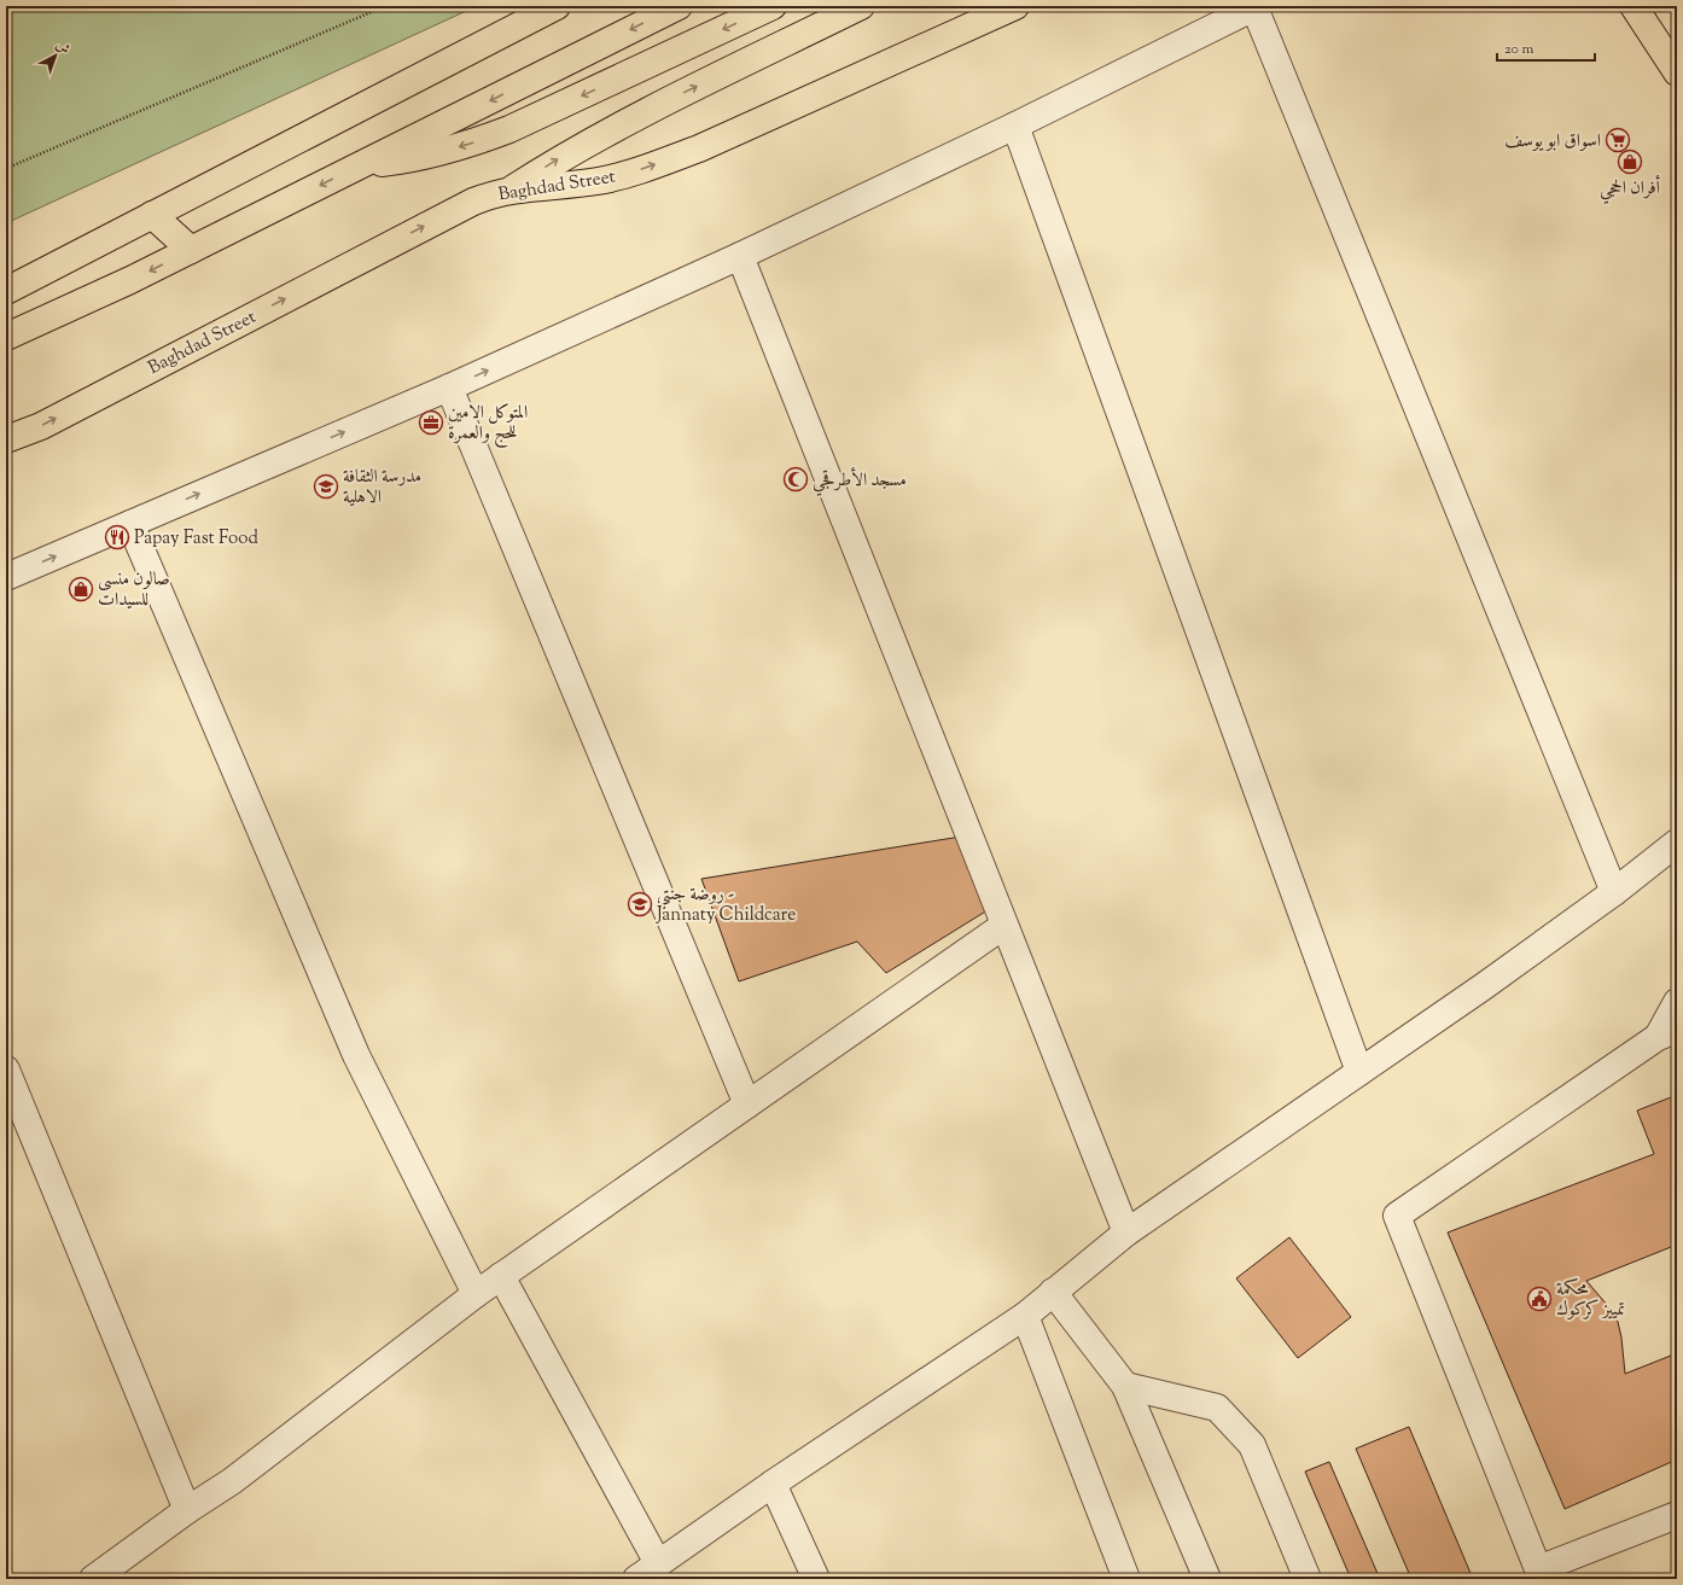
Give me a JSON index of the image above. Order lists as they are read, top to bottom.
{
  "streets": {
    "main road": ["Baghdad Street"]
  },
  "places": {
    "supermarket": ["اسواق ابو يوسف"],
    "shop": ["أفران الحجي", "صالون منسى للسيدات"],
    "office": ["المتوكل الامين للحج والعمرة"],
    "mosque": ["مسجد الأطرقجي"],
    "school or university": ["مدرسة الثقافة الاهلية", "روضة جنتي - Jannaty Childcare"],
    "restaurant": ["Papay Fast Food"],
    "public building": ["محكمة تمييز كركوك"]
  },
  "scale_bar": "20 m",
  "north": "top right"
}
